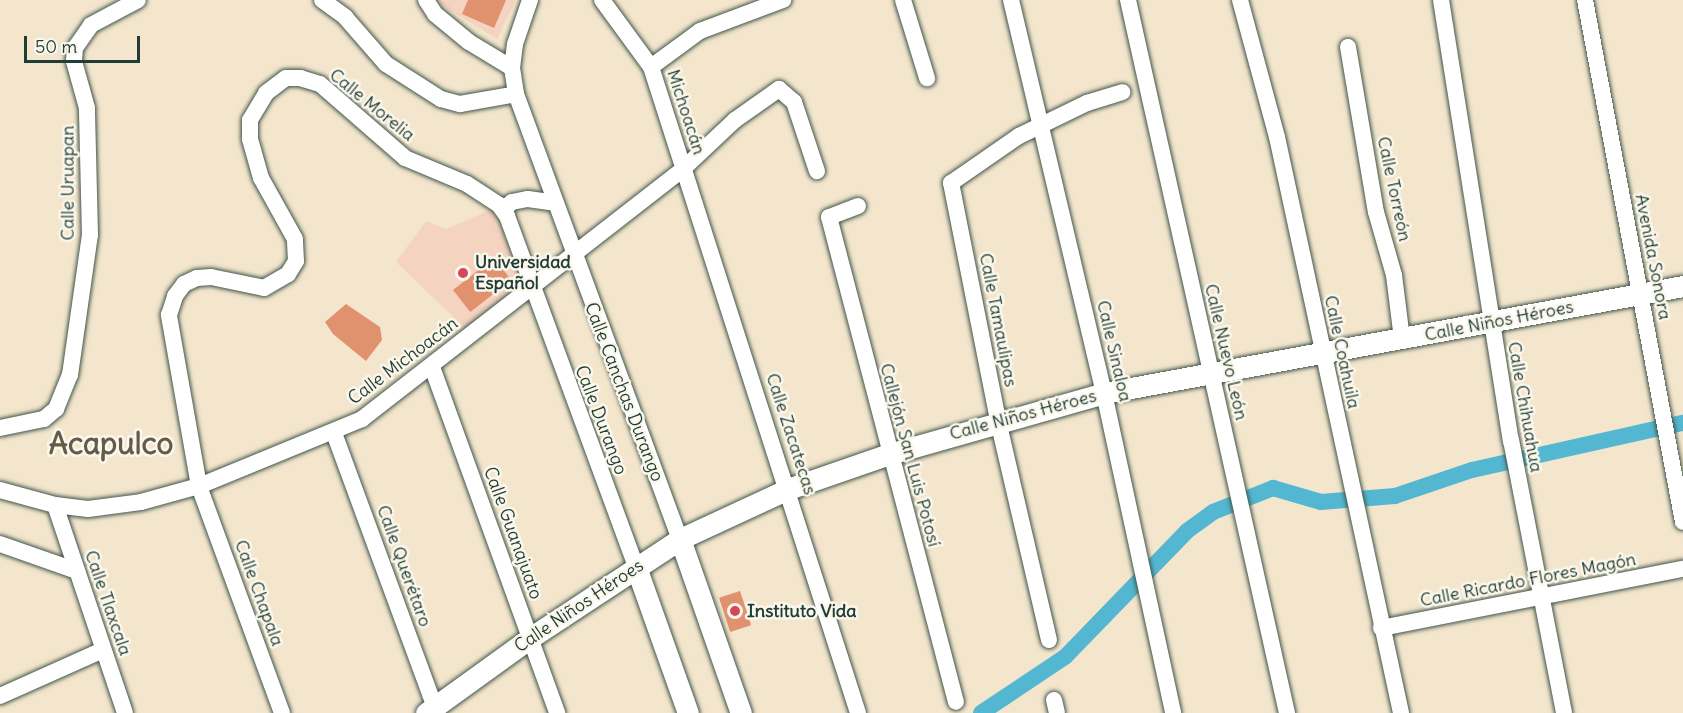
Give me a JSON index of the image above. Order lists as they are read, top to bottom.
{
  "streets": {
    "main road": ["Calle Niños Héroes", "Calle Canchas Durango"],
    "street": [
      "Calle Morelia",
      "Michoacán",
      "Calle Uruapan",
      "Calle Torreón",
      "Avenida Sonora",
      "Calle Tamaulipas",
      "Calle Sinaloa",
      "Calle Nuevo León",
      "Calle Coahuila",
      "Calle Michoacán",
      "Calle Chihuahua",
      "Calle Durango",
      "Calle Zacatecas",
      "Callejón San Luis Potosí",
      "Calle Guanajuato",
      "Calle Querétaro",
      "Calle Ricardo Flores Magón",
      "Calle Chapala",
      "Calle Tlaxcala"
    ]
  },
  "crossings": [
    ["Calle Morelia", "Calle Michoacán"],
    ["Calle Morelia", "Calle Durango"],
    ["Calle Morelia", "Calle Chapala"],
    ["Michoacán", "Calle Michoacán"],
    ["Michoacán", "Calle Zacatecas"],
    ["Calle Torreón", "Calle Niños Héroes"],
    ["Avenida Sonora", "Calle Niños Héroes"],
    ["Calle Tamaulipas", "Calle Niños Héroes"],
    ["Calle Tamaulipas", "Calle Sinaloa"],
    ["Calle Niños Héroes", "Calle Sinaloa"],
    ["Calle Niños Héroes", "Calle Nuevo León"],
    ["Calle Niños Héroes", "Calle Coahuila"],
    ["Calle Niños Héroes", "Calle Canchas Durango"],
    ["Calle Niños Héroes", "Calle Chihuahua"],
    ["Calle Niños Héroes", "Calle Durango"],
    ["Calle Niños Héroes", "Calle Zacatecas"],
    ["Calle Niños Héroes", "Callejón San Luis Potosí"],
    ["Calle Niños Héroes", "Calle Guanajuato"],
    ["Calle Niños Héroes", "Calle Querétaro"],
    ["Calle Coahuila", "Calle Ricardo Flores Magón"],
    ["Calle Michoacán", "Calle Canchas Durango"],
    ["Calle Michoacán", "Calle Durango"],
    ["Calle Michoacán", "Calle Zacatecas"],
    ["Calle Michoacán", "Calle Guanajuato"],
    ["Calle Michoacán", "Calle Querétaro"],
    ["Calle Michoacán", "Calle Chapala"],
    ["Calle Michoacán", "Calle Tlaxcala"],
    ["Calle Chihuahua", "Calle Ricardo Flores Magón"]
  ],
  "districts": ["Acapulco"],
  "places": ["Universidad Español", "Instituto Vida"],
  "scale_bar": "50 m"
}
